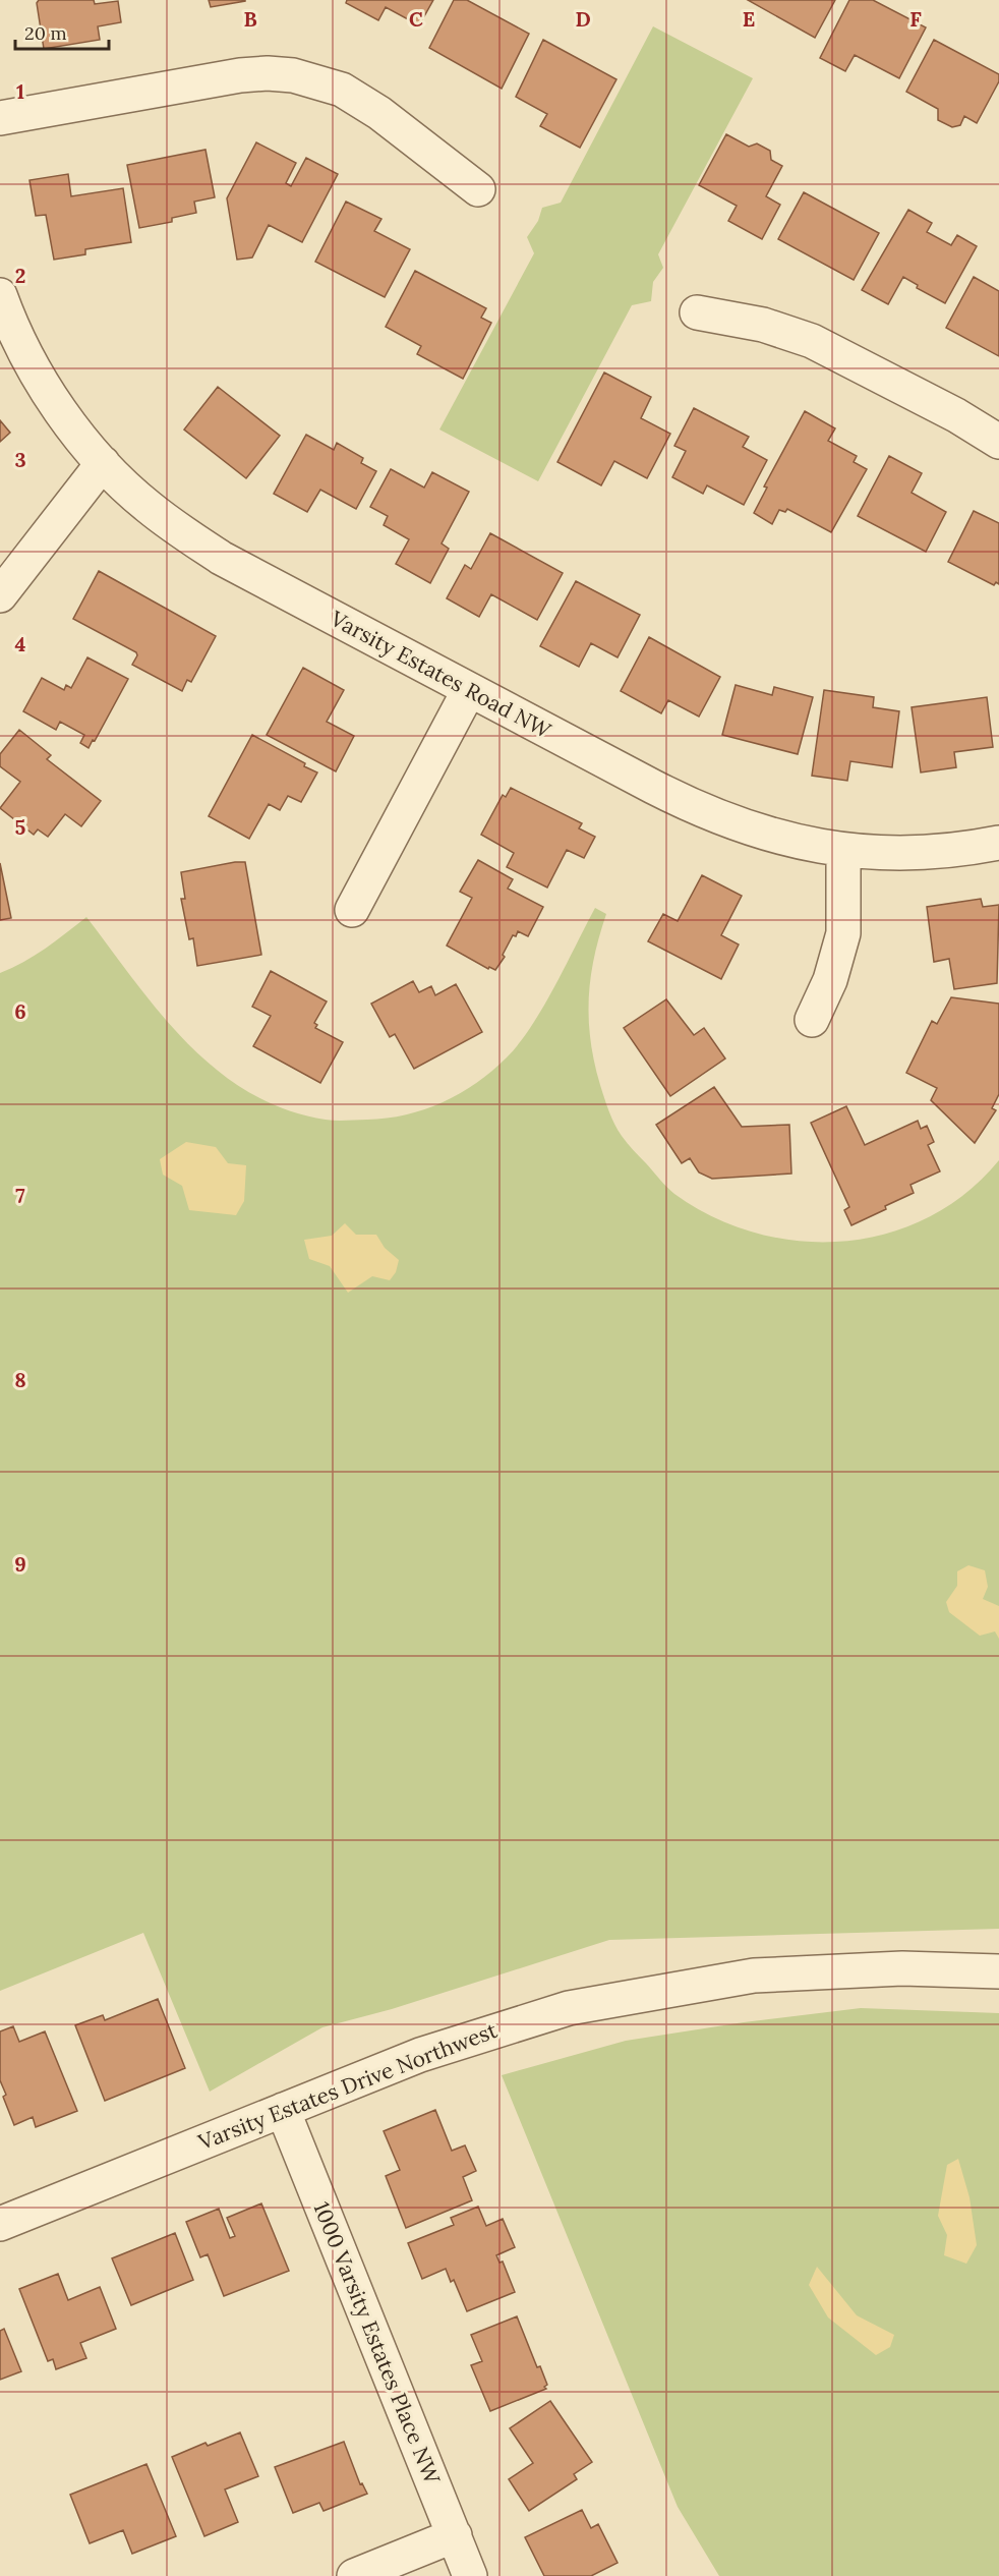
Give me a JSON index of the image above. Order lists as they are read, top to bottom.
{
  "streets": {
    "street": ["Varsity Estates Road NW", "Varsity Estates Drive Northwest", "1000 Varsity Estates Place NW"]
  },
  "crossings": [
    ["Varsity Estates Drive Northwest", "1000 Varsity Estates Place NW"]
  ],
  "scale_bar": "20 m",
  "grid": {
    "columns": [
      "B",
      "C",
      "D",
      "E",
      "F"
    ],
    "rows": [
      "1",
      "2",
      "3",
      "4",
      "5",
      "6",
      "7",
      "8",
      "9"
    ]
  }
}
